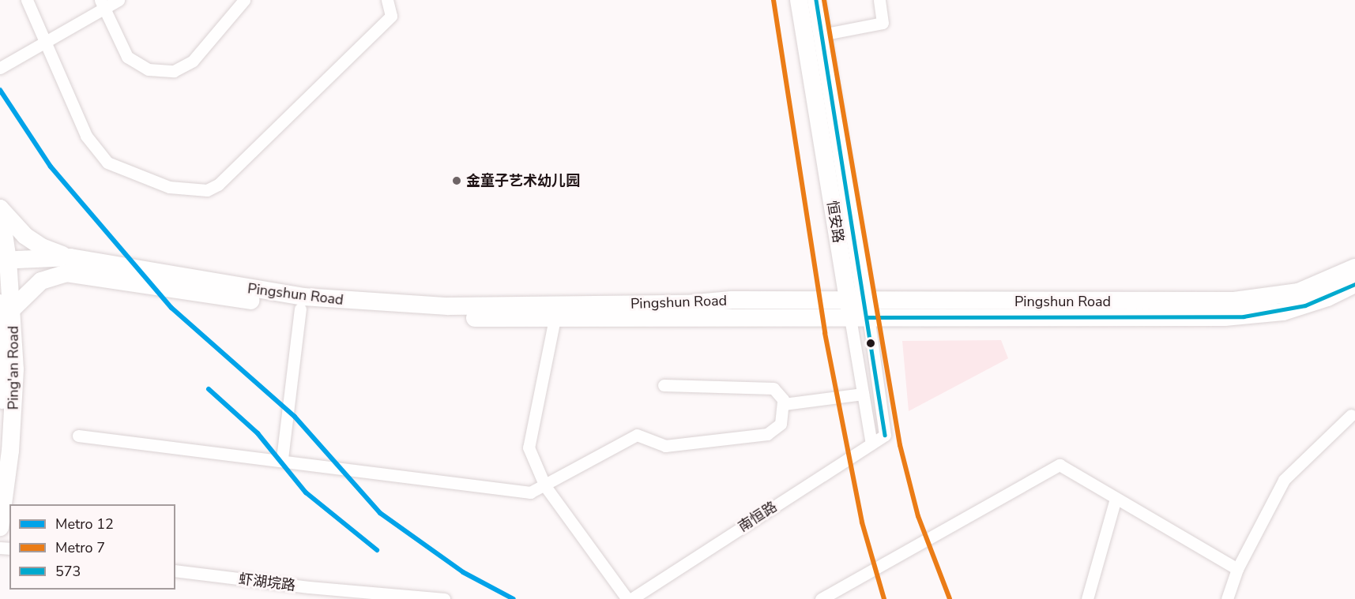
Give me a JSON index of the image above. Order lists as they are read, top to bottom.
{
  "streets": {
    "main road": ["恒安路", "Pingshun Road", "Ping'an Road"],
    "street": ["南恒路", "虾湖垸路"]
  },
  "crossings": [
    ["恒安路", "Pingshun Road"],
    ["恒安路", "南恒路"],
    ["Pingshun Road", "Ping'an Road"]
  ],
  "places": ["金童子艺术幼儿园"],
  "lines": ["metro line 7", "transit line 573", "metro line 12"],
  "legend": ["Metro 12", "Metro 7", "573"]
}
